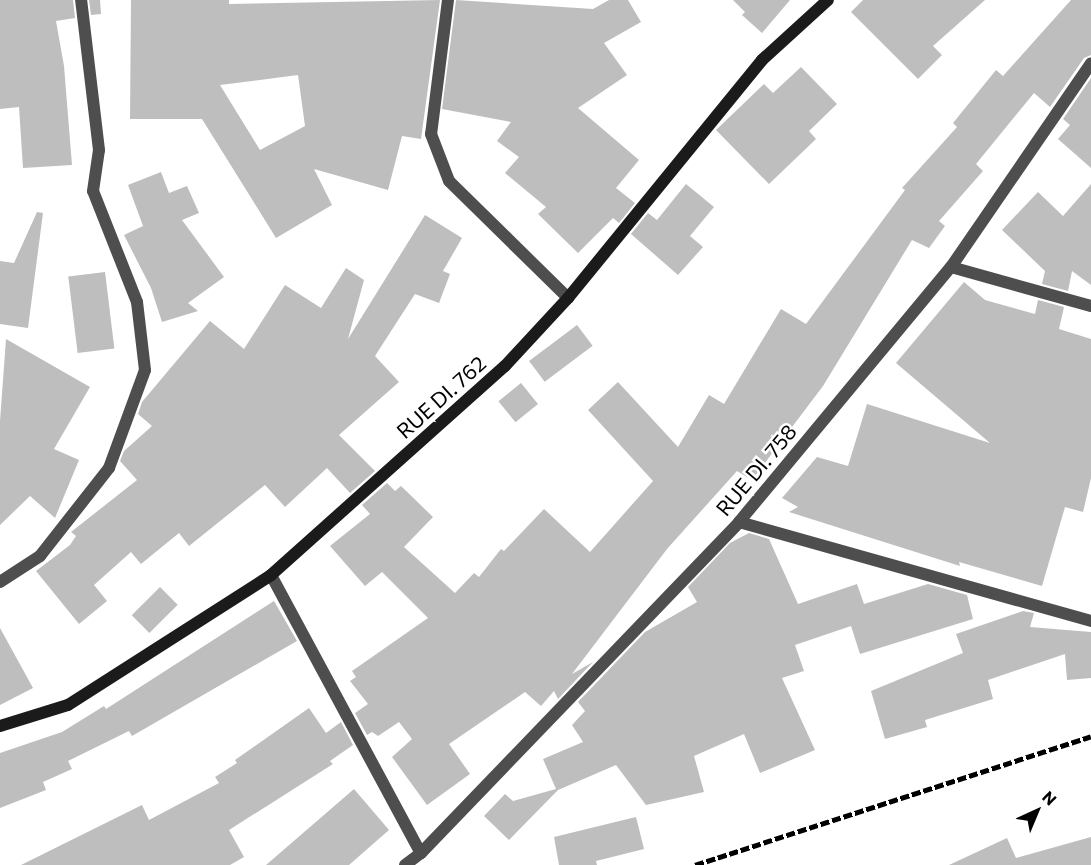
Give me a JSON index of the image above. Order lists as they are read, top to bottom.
{
  "streets": {
    "street": ["RUE DI. 762", "RUE DI. 758"]
  },
  "north": "top right"
}
